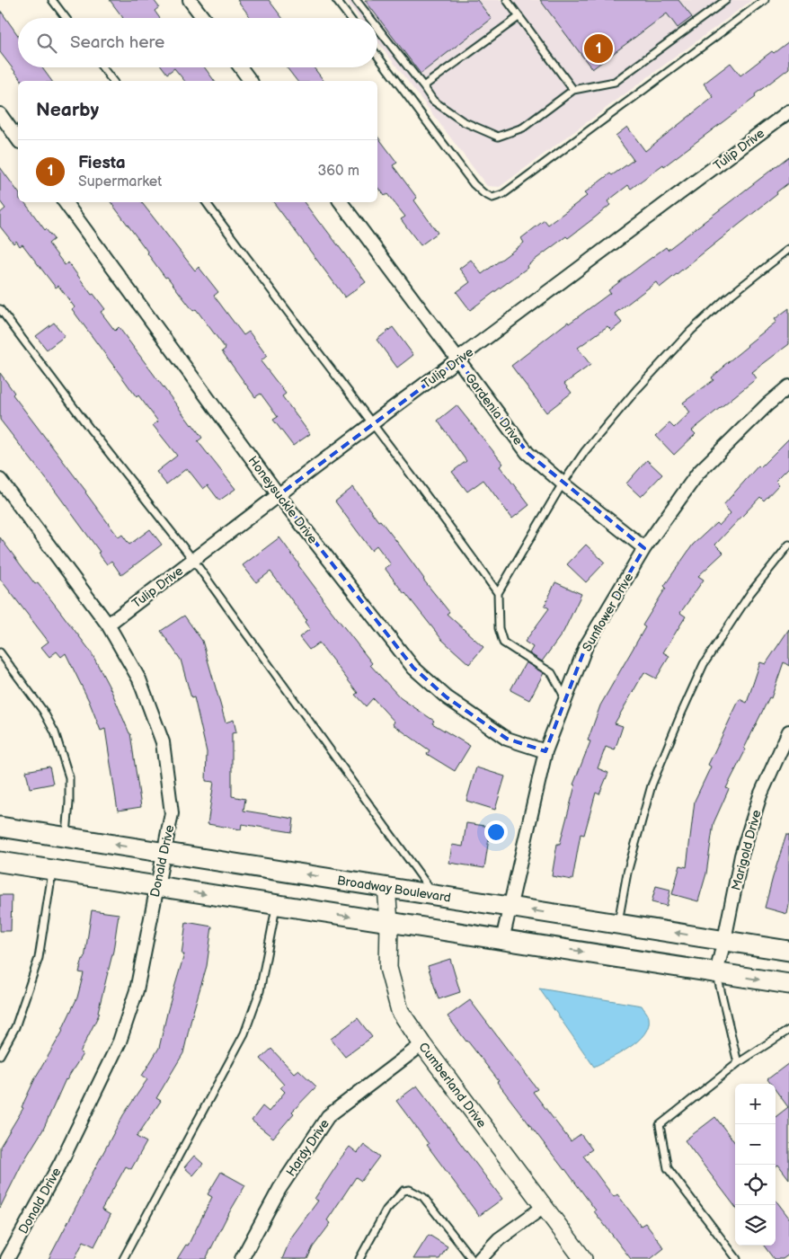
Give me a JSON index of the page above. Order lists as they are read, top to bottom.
{
  "streets": {
    "main road": ["Broadway Boulevard"],
    "street": [
      "Tulip Drive",
      "Gardenia Drive",
      "Honeysuckle Drive",
      "Sunflower Drive",
      "Marigold Drive",
      "Donald Drive",
      "Cumberland Drive",
      "Hardy Drive"
    ]
  },
  "crossings": [
    ["Tulip Drive", "Gardenia Drive"],
    ["Tulip Drive", "Honeysuckle Drive"],
    ["Tulip Drive", "Donald Drive"],
    ["Gardenia Drive", "Sunflower Drive"],
    ["Honeysuckle Drive", "Sunflower Drive"],
    ["Sunflower Drive", "Broadway Boulevard"],
    ["Marigold Drive", "Broadway Boulevard"],
    ["Donald Drive", "Broadway Boulevard"],
    ["Broadway Boulevard", "Cumberland Drive"],
    ["Cumberland Drive", "Hardy Drive"]
  ],
  "page": {
    "search": "Search here",
    "pins": "1",
    "heading": "Nearby",
    "list": [
      {
        "mark": "1",
        "name": "Fiesta",
        "note": "Supermarket",
        "value": "360 m"
      }
    ],
    "map_buttons": ["+", "−"]
  }
}
